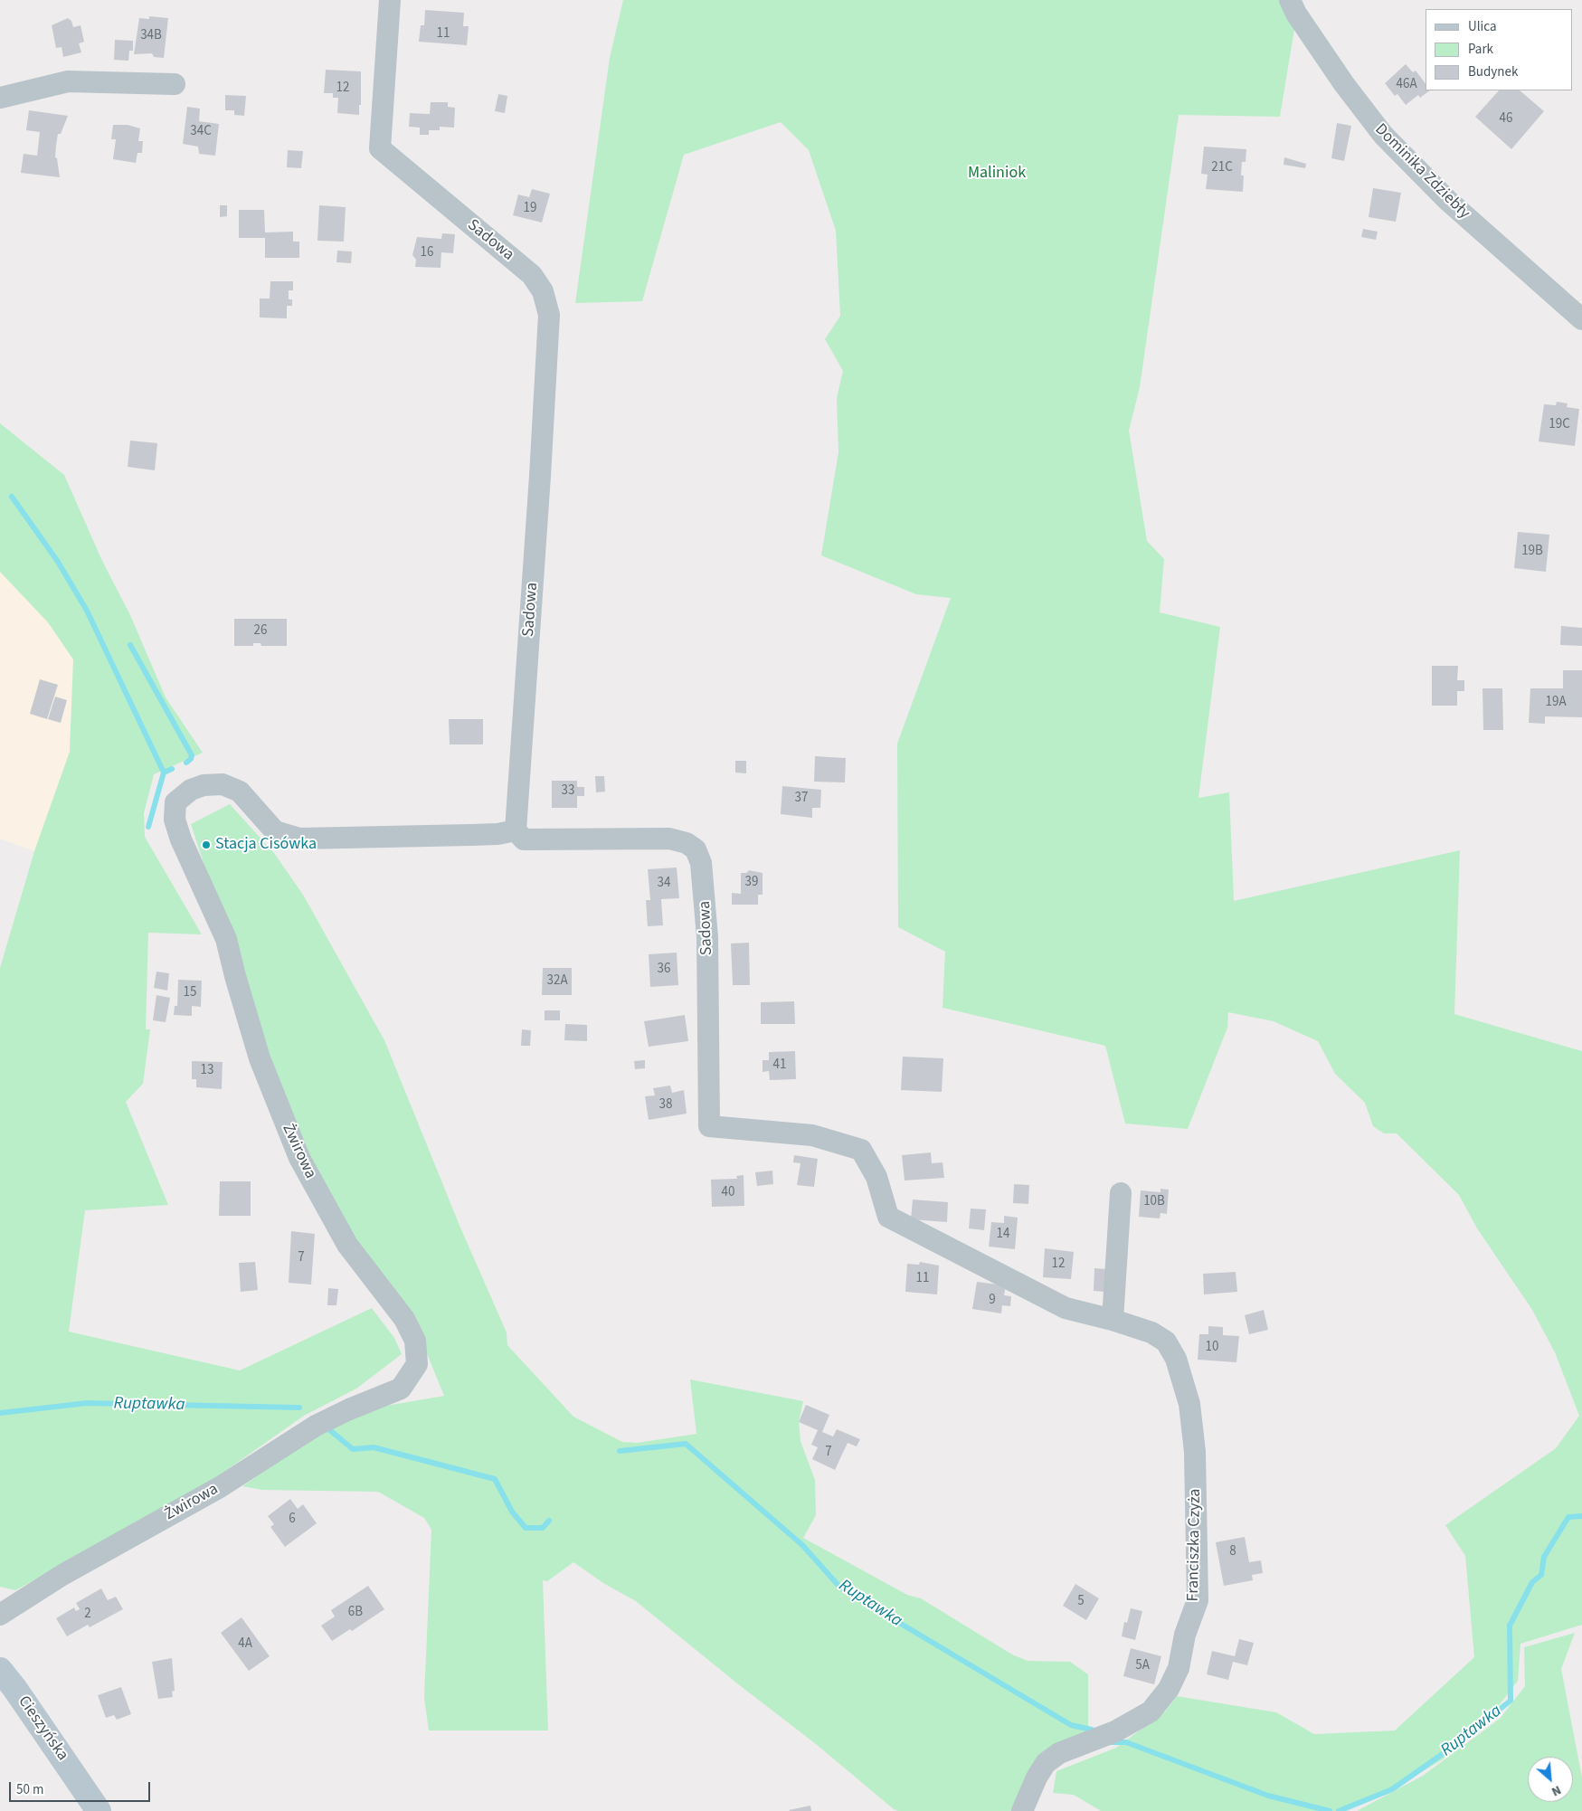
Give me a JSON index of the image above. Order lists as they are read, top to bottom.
{
  "streets": {
    "main road": ["Cieszyńska"],
    "street": [
      "Dominika Zdziebły",
      "Sadowa",
      "Żwirowa",
      "Franciszka Czyża"
    ]
  },
  "crossings": [
    ["Sadowa", "Żwirowa"],
    ["Sadowa", "Franciszka Czyża"]
  ],
  "water": ["Ruptawka"],
  "parks": ["Maliniok"],
  "places": ["Stacja Cisówka"],
  "house_numbers": [
    "11",
    "34B",
    "46A",
    "12",
    "46",
    "34C",
    "21C",
    "19",
    "16",
    "19C",
    "19B",
    "26",
    "19A",
    "33",
    "37",
    "39",
    "34",
    "36",
    "32A",
    "15",
    "41",
    "13",
    "38",
    "40",
    "10B",
    "14",
    "7",
    "12",
    "11",
    "9",
    "10",
    "7",
    "6",
    "8",
    "5",
    "6B",
    "2",
    "4A",
    "5A"
  ],
  "legend": ["Ulica", "Park", "Budynek"],
  "scale_bar": "50 m",
  "north": "bottom right"
}
